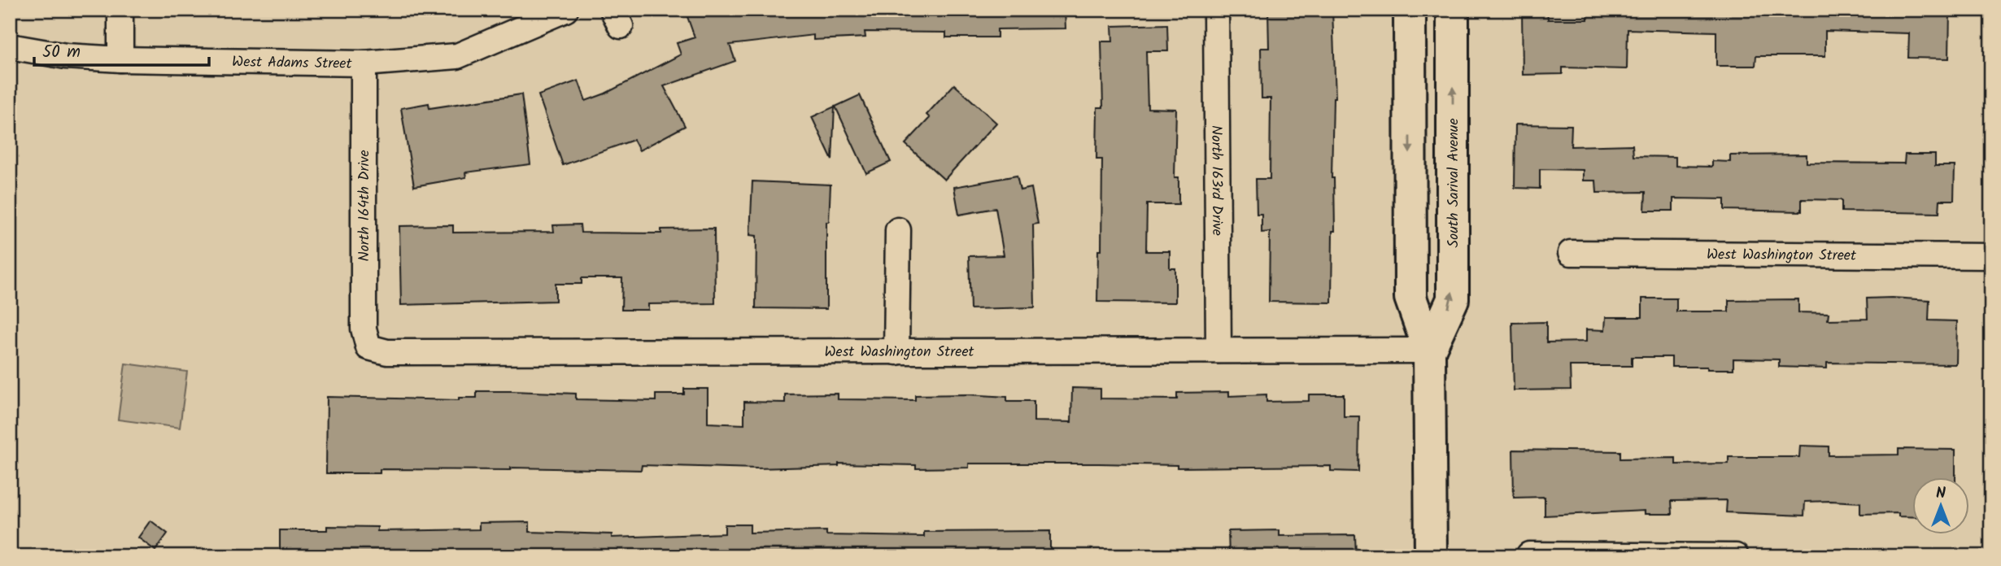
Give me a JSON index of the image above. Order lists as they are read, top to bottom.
{
  "streets": {
    "main road": ["South Sarival Avenue"],
    "street": [
      "West Adams Street",
      "North 163rd Drive",
      "North 164th Drive",
      "West Washington Street"
    ]
  },
  "crossings": [
    ["West Adams Street", "North 164th Drive"],
    ["North 163rd Drive", "West Washington Street"],
    ["South Sarival Avenue", "West Washington Street"],
    ["North 164th Drive", "West Washington Street"]
  ],
  "scale_bar": "50 m",
  "north": "top"
}
